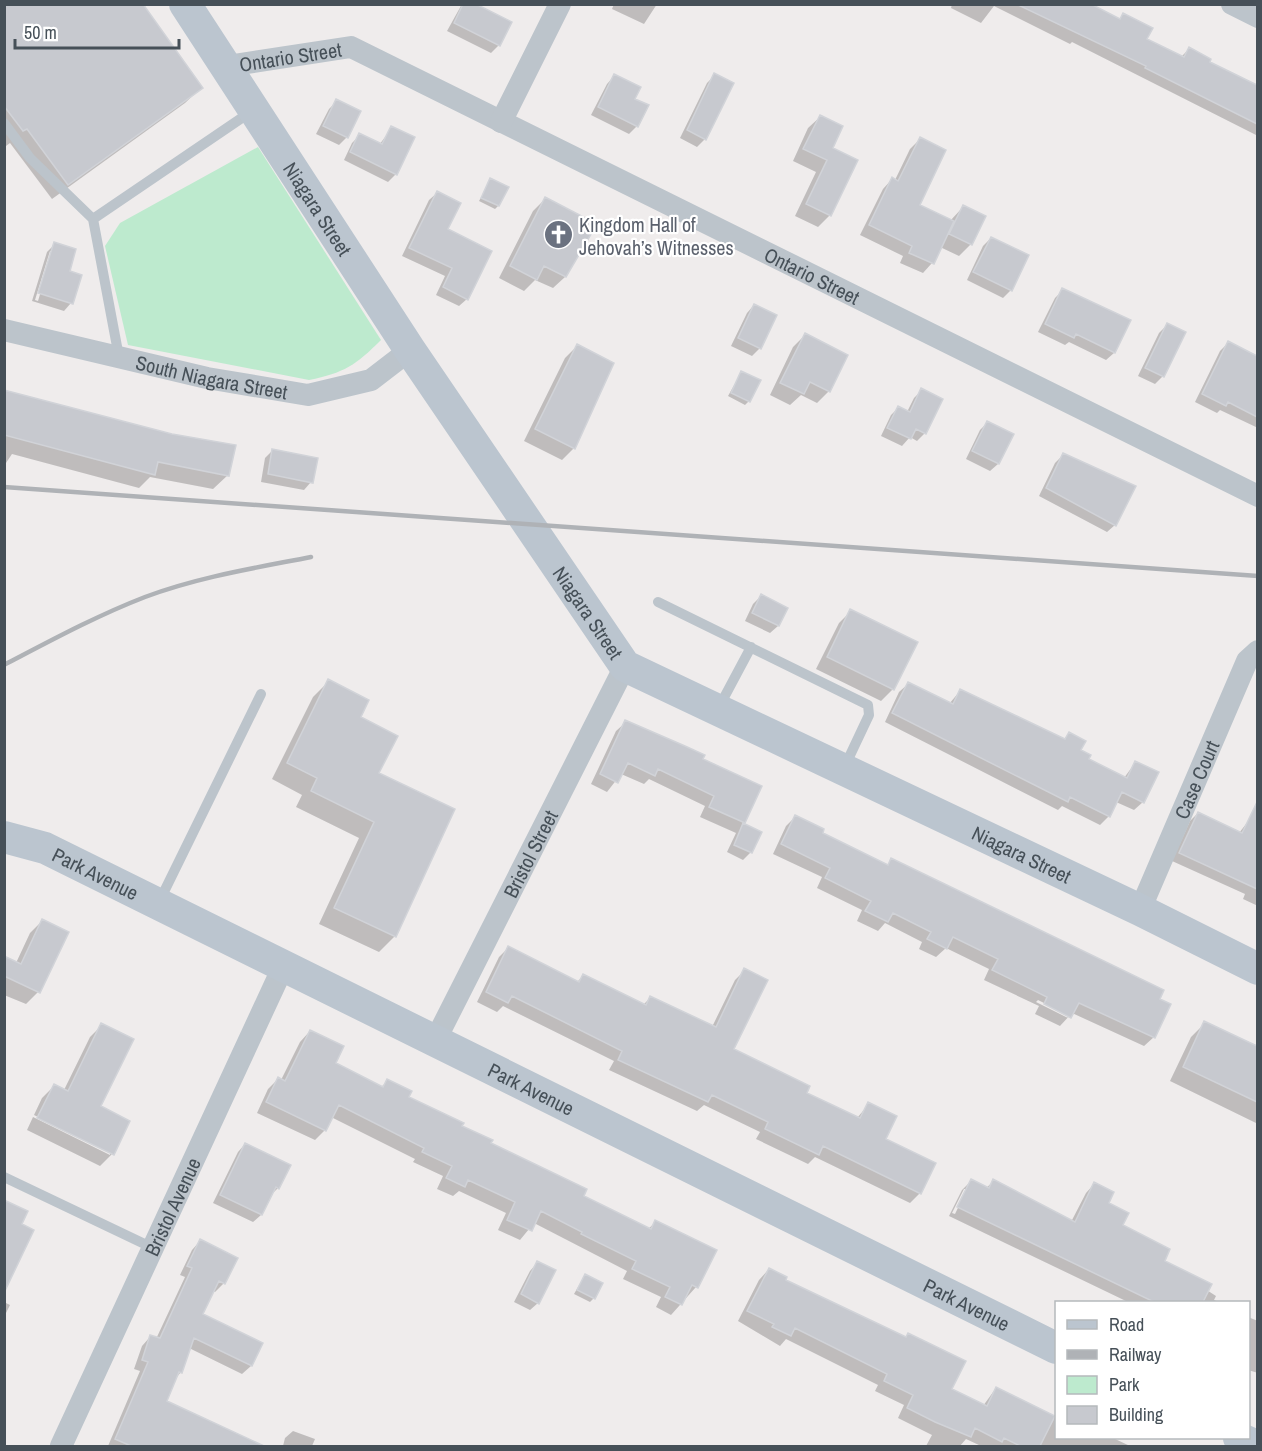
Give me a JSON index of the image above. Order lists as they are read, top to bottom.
{
  "streets": {
    "street": [
      "Ontario Street",
      "Niagara Street",
      "South Niagara Street",
      "Case Court",
      "Bristol Street",
      "Park Avenue",
      "Bristol Avenue"
    ]
  },
  "crossings": [
    ["Ontario Street", "Niagara Street"],
    ["Niagara Street", "South Niagara Street"],
    ["Niagara Street", "Case Court"],
    ["Niagara Street", "Bristol Street"],
    ["Bristol Street", "Park Avenue"],
    ["Park Avenue", "Bristol Avenue"]
  ],
  "places": {
    "church": ["Kingdom Hall of Jehovah’s Witnesses"]
  },
  "legend": [
    "Road",
    "Railway",
    "Park",
    "Building"
  ],
  "scale_bar": "50 m"
}
